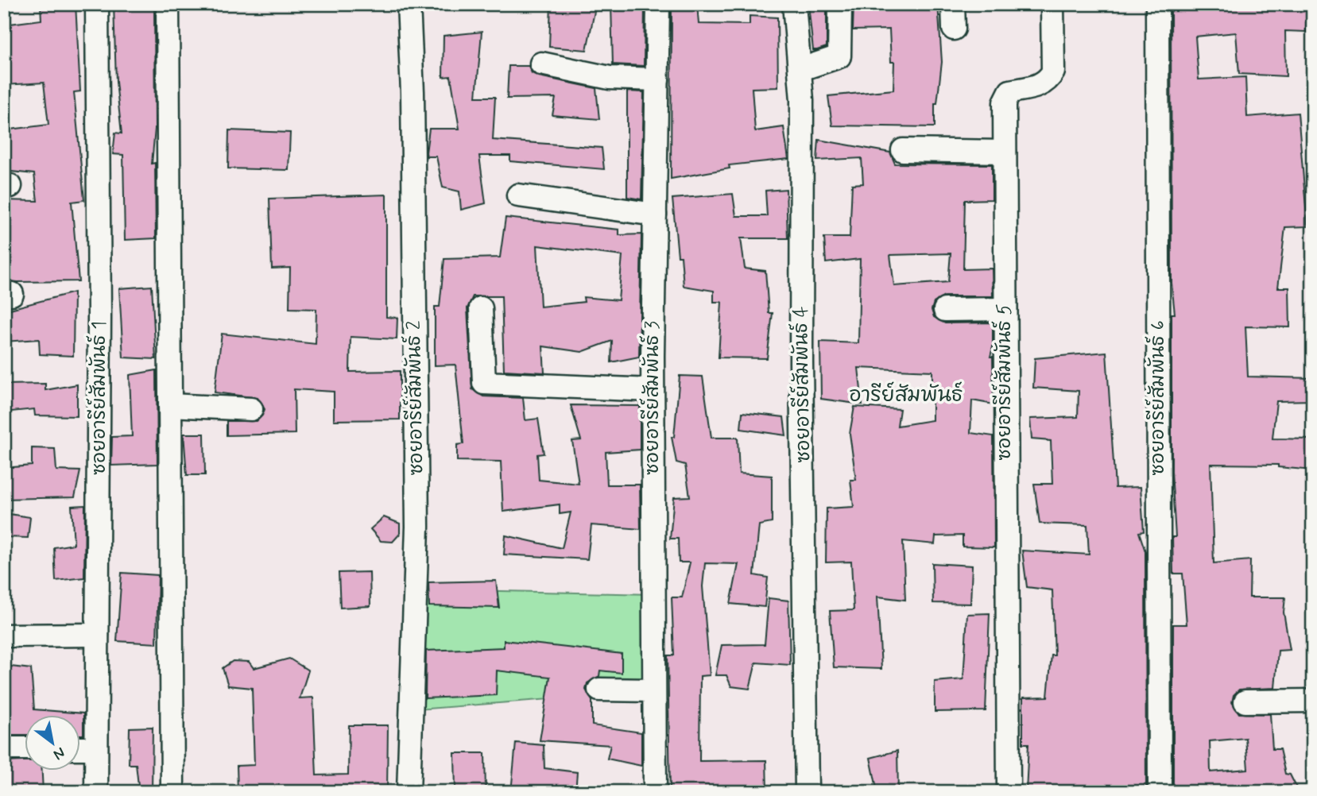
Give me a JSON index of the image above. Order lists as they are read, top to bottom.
{
  "streets": {
    "street": [
      "ซอยอารีย์สัมพันธ์ 5",
      "ซอยอารีย์สัมพันธ์ 4",
      "ซอยอารีย์สัมพันธ์ 1",
      "ซอยอารีย์สัมพันธ์ 2",
      "ซอยอารีย์สัมพันธ์ 3",
      "ซอยอารีย์สัมพันธ์ 6"
    ]
  },
  "districts": ["อารีย์สัมพันธ์"],
  "north": "bottom right"
}
